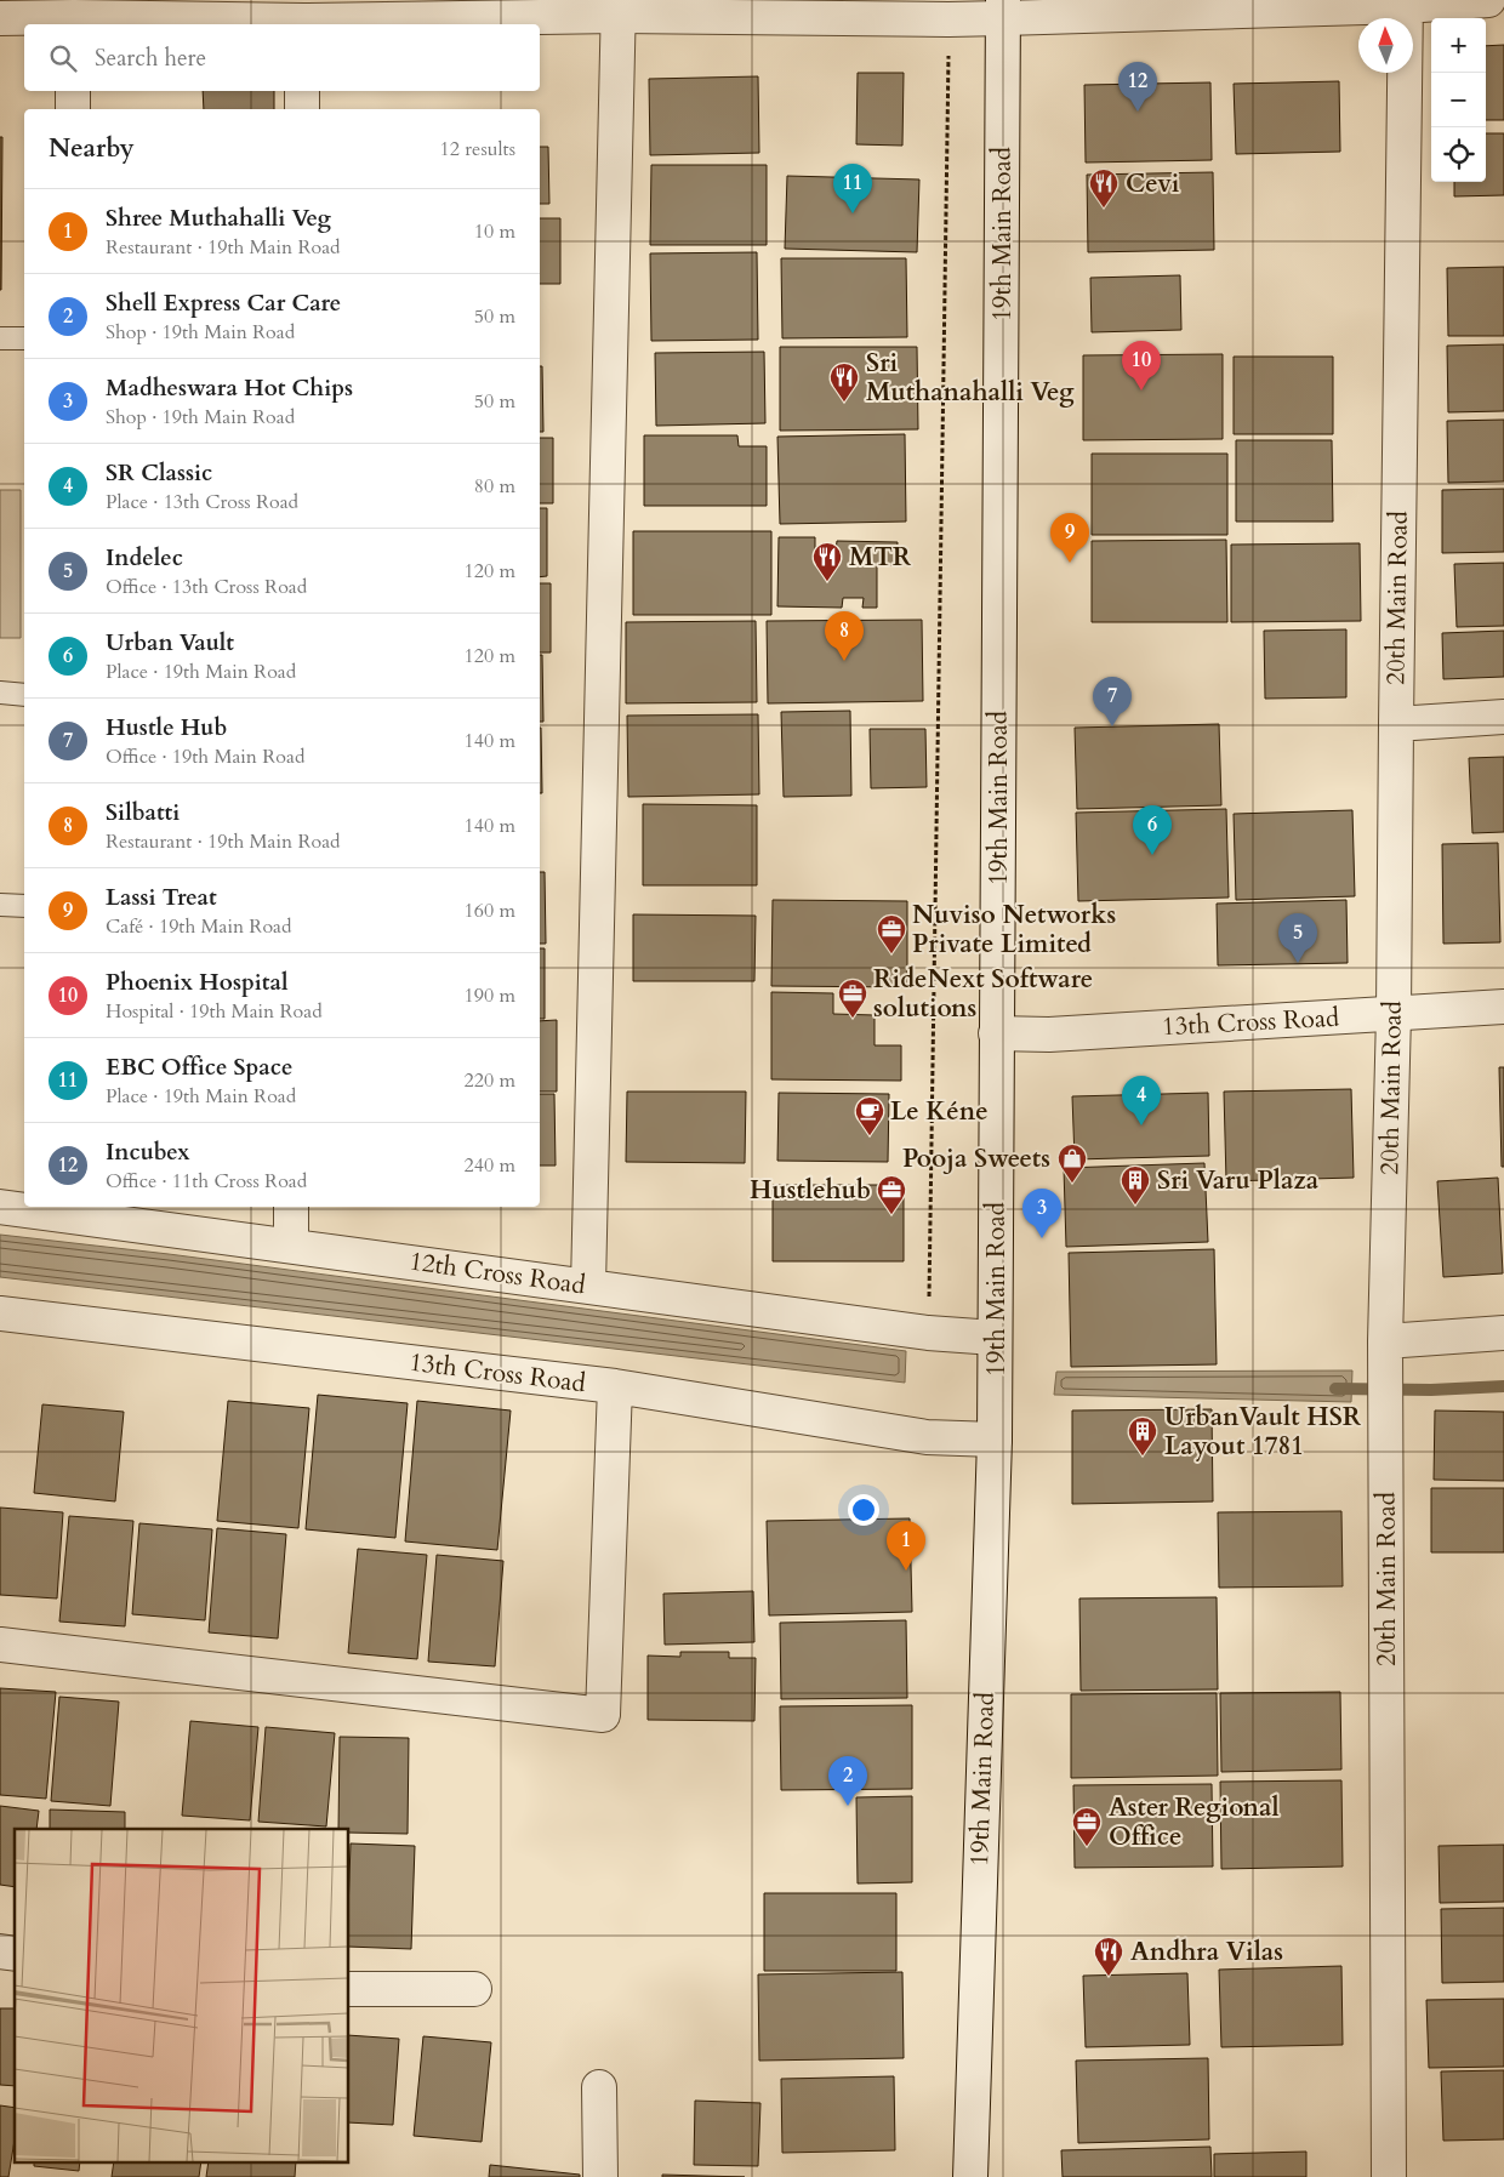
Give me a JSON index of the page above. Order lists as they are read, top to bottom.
{
  "streets": {
    "street": [
      "19th Main Road",
      "20th Main Road",
      "13th Cross Road",
      "12th Cross Road"
    ]
  },
  "crossings": [
    ["19th Main Road", "13th Cross Road"],
    ["19th Main Road", "12th Cross Road"],
    ["20th Main Road", "13th Cross Road"]
  ],
  "places": {
    "restaurant": [
      "Cevi",
      "Sri Muthanahalli Veg",
      "MTR",
      "Andhra Vilas"
    ],
    "office": [
      "Nuviso Networks Private Limited",
      "RideNext Software solutions",
      "Hustlehub",
      "Aster Regional Office"
    ],
    "cafe": ["Le Kéne"],
    "shop": ["Pooja Sweets"],
    "building": ["Sri Varu Plaza", "UrbanVault HSR Layout 1781"]
  },
  "north": "top",
  "page": {
    "map_buttons": ["+", "−"],
    "search": "Search here",
    "pins": [
      "12",
      "11",
      "10",
      "9",
      "8",
      "7",
      "6",
      "5",
      "4",
      "3",
      "1",
      "2"
    ],
    "heading": ["Nearby", "12 results"],
    "list": [
      {
        "mark": "1",
        "name": "Shree Muthahalli Veg",
        "note": "Restaurant · 19th Main Road",
        "value": "10 m"
      },
      {
        "mark": "2",
        "name": "Shell Express Car Care",
        "note": "Shop · 19th Main Road",
        "value": "50 m"
      },
      {
        "mark": "3",
        "name": "Madheswara Hot Chips",
        "note": "Shop · 19th Main Road",
        "value": "50 m"
      },
      {
        "mark": "4",
        "name": "SR Classic",
        "note": "Place · 13th Cross Road",
        "value": "80 m"
      },
      {
        "mark": "5",
        "name": "Indelec",
        "note": "Office · 13th Cross Road",
        "value": "120 m"
      },
      {
        "mark": "6",
        "name": "Urban Vault",
        "note": "Place · 19th Main Road",
        "value": "120 m"
      },
      {
        "mark": "7",
        "name": "Hustle Hub",
        "note": "Office · 19th Main Road",
        "value": "140 m"
      },
      {
        "mark": "8",
        "name": "Silbatti",
        "note": "Restaurant · 19th Main Road",
        "value": "140 m"
      },
      {
        "mark": "9",
        "name": "Lassi Treat",
        "note": "Café · 19th Main Road",
        "value": "160 m"
      },
      {
        "mark": "10",
        "name": "Phoenix Hospital",
        "note": "Hospital · 19th Main Road",
        "value": "190 m"
      },
      {
        "mark": "11",
        "name": "EBC Office Space",
        "note": "Place · 19th Main Road",
        "value": "220 m"
      },
      {
        "mark": "12",
        "name": "Incubex",
        "note": "Office · 11th Cross Road",
        "value": "240 m"
      }
    ]
  }
}
